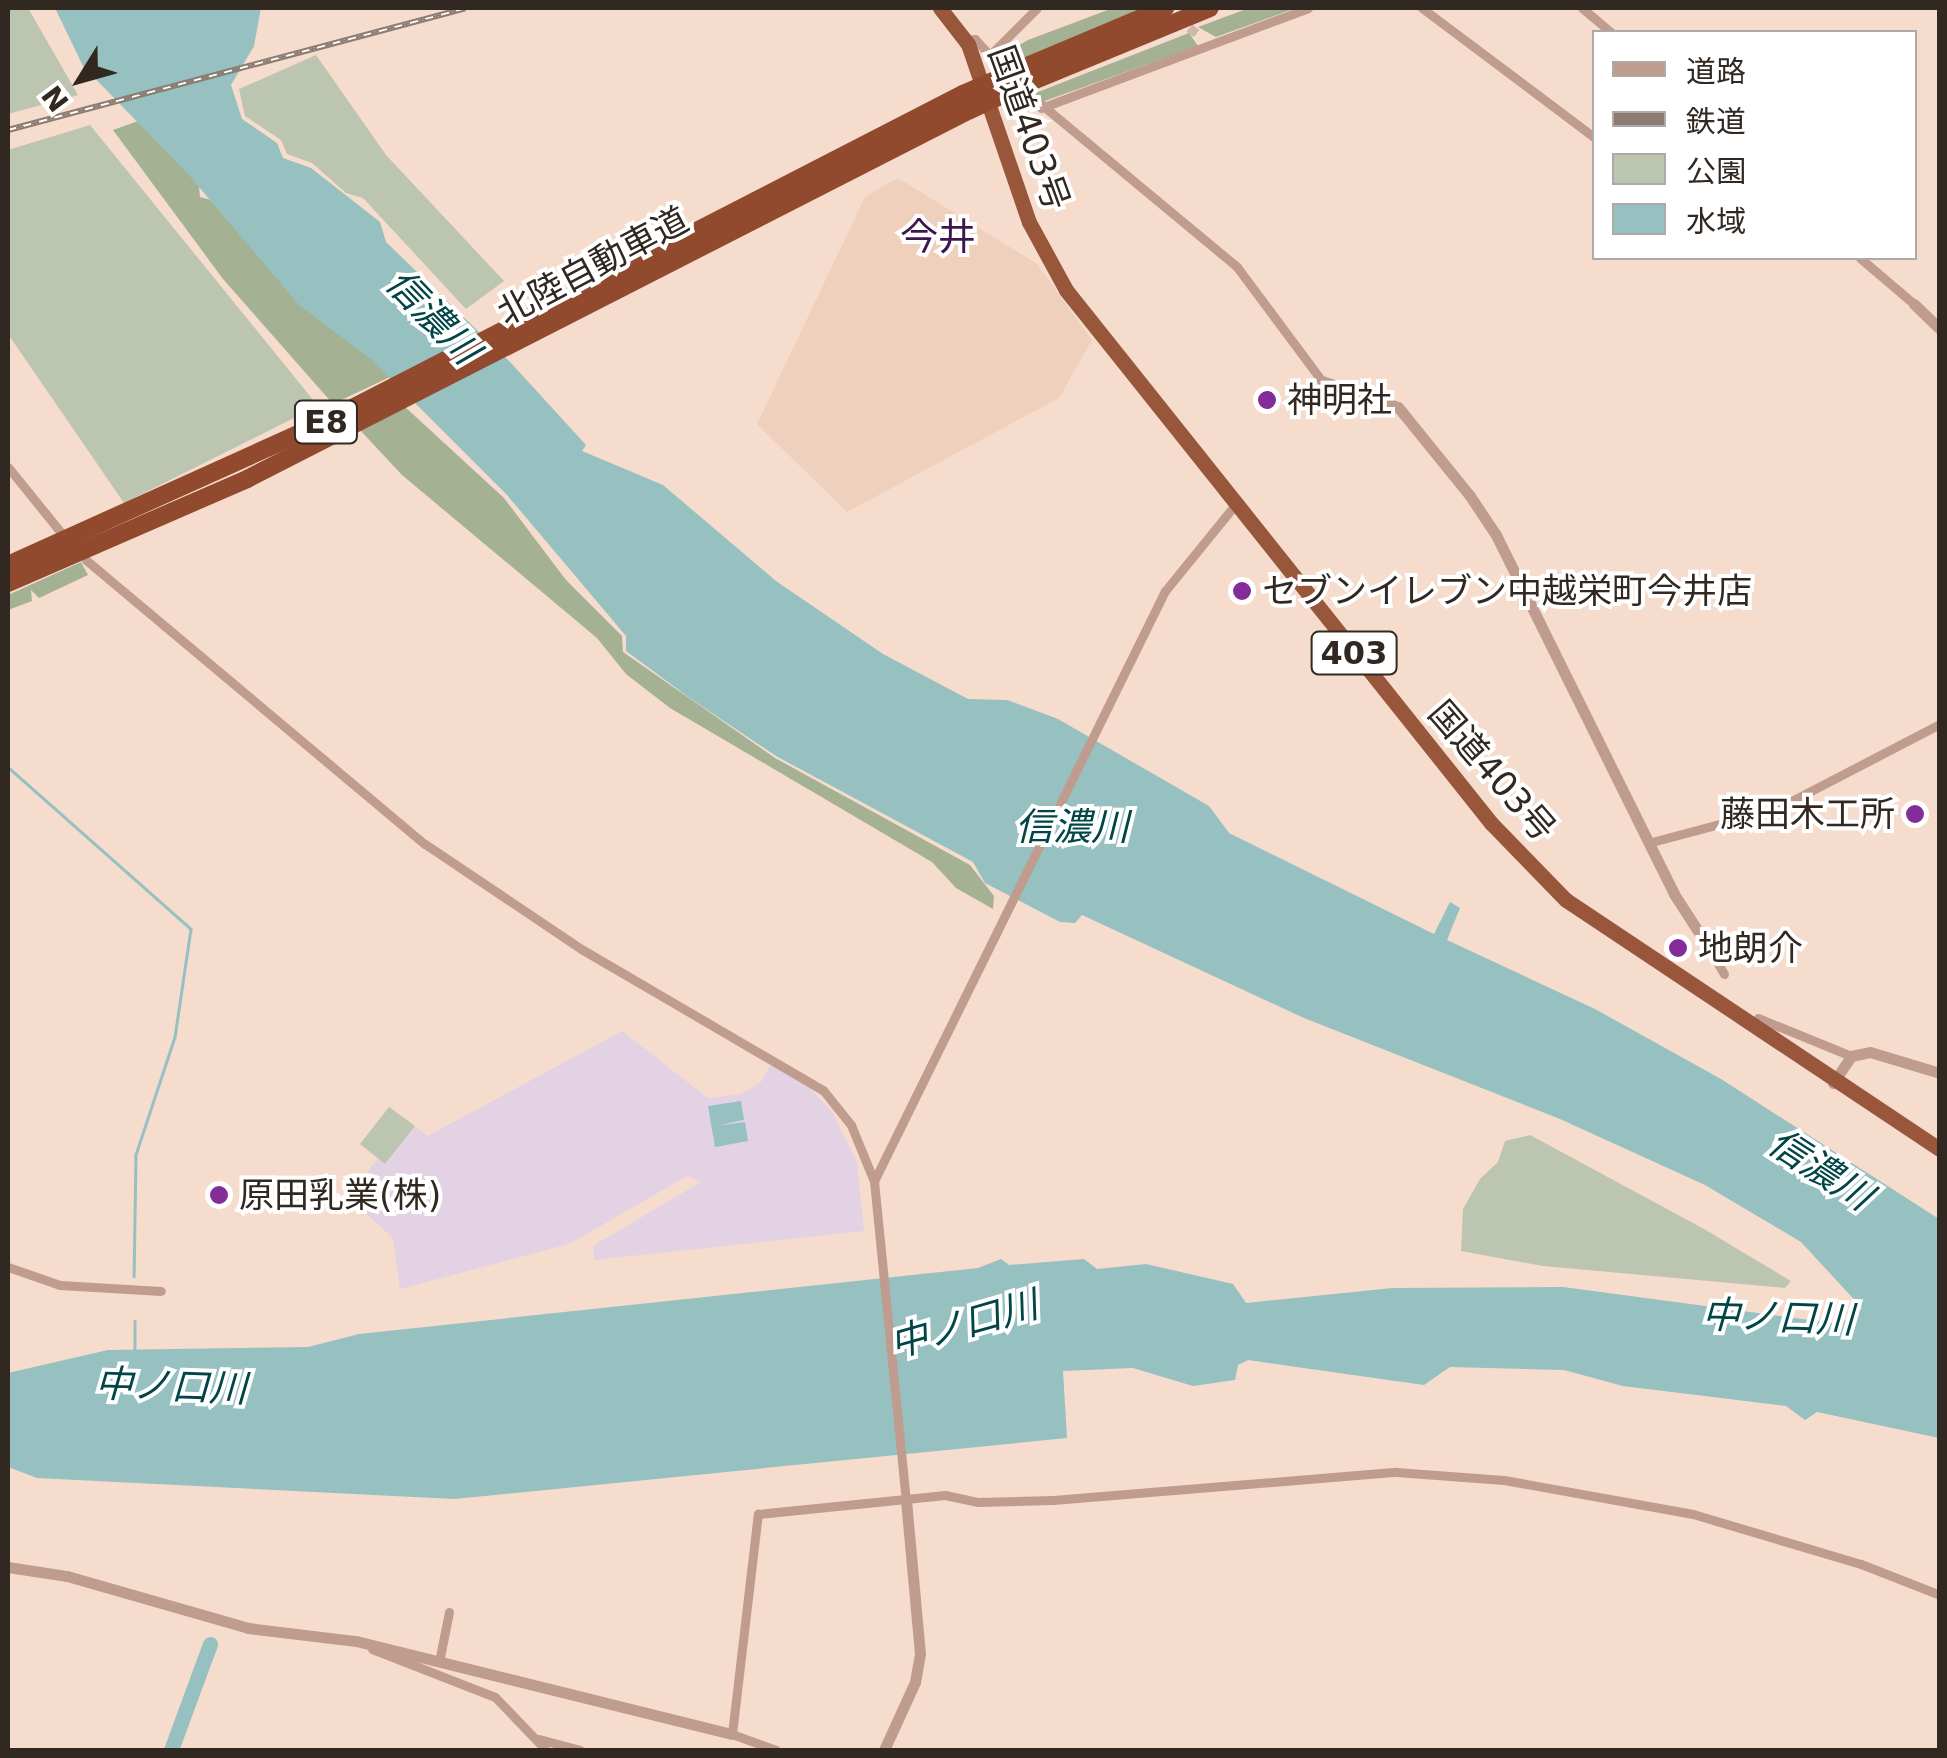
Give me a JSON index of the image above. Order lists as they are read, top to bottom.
{
  "streets": {
    "highway": [
      "国道403号",
      "北陸自動車道",
      "E8",
      "403"
    ]
  },
  "districts": ["今井"],
  "water": ["信濃川", "中ノ口川"],
  "places": [
    "神明社",
    "セブンイレブン中越栄町今井店",
    "藤田木工所",
    "地朗介",
    "原田乳業(株)"
  ],
  "legend": [
    "道路",
    "鉄道",
    "公園",
    "水域"
  ],
  "north": "bottom left"
}
